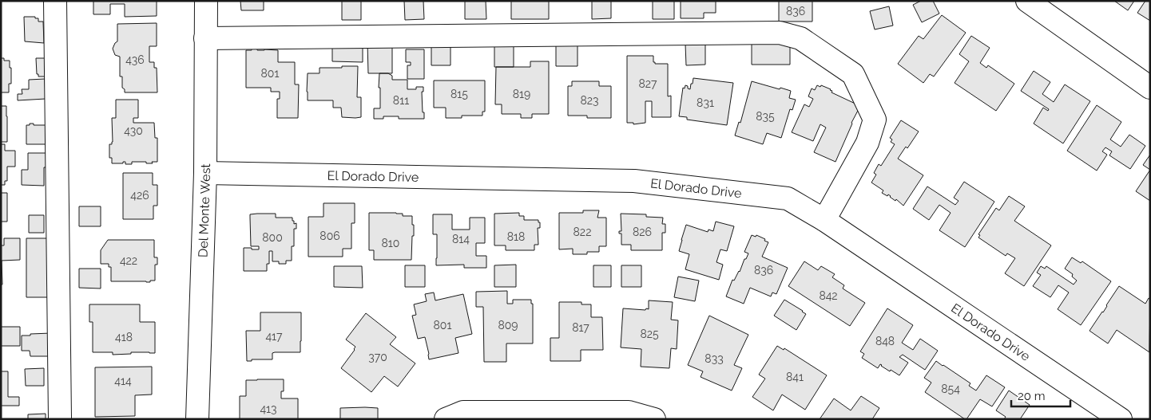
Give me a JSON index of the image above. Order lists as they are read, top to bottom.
{
  "streets": {
    "street": ["El Dorado Drive", "Del Monte West"]
  },
  "crossings": [
    ["El Dorado Drive", "Del Monte West"]
  ],
  "house_numbers": [
    "836",
    "436",
    "801",
    "827",
    "815",
    "819",
    "811",
    "823",
    "831",
    "835",
    "430",
    "426",
    "822",
    "826",
    "806",
    "818",
    "800",
    "814",
    "810",
    "422",
    "836",
    "842",
    "801",
    "809",
    "817",
    "825",
    "417",
    "418",
    "848",
    "370",
    "833",
    "841",
    "414",
    "854",
    "413"
  ],
  "scale_bar": "20 m"
}
